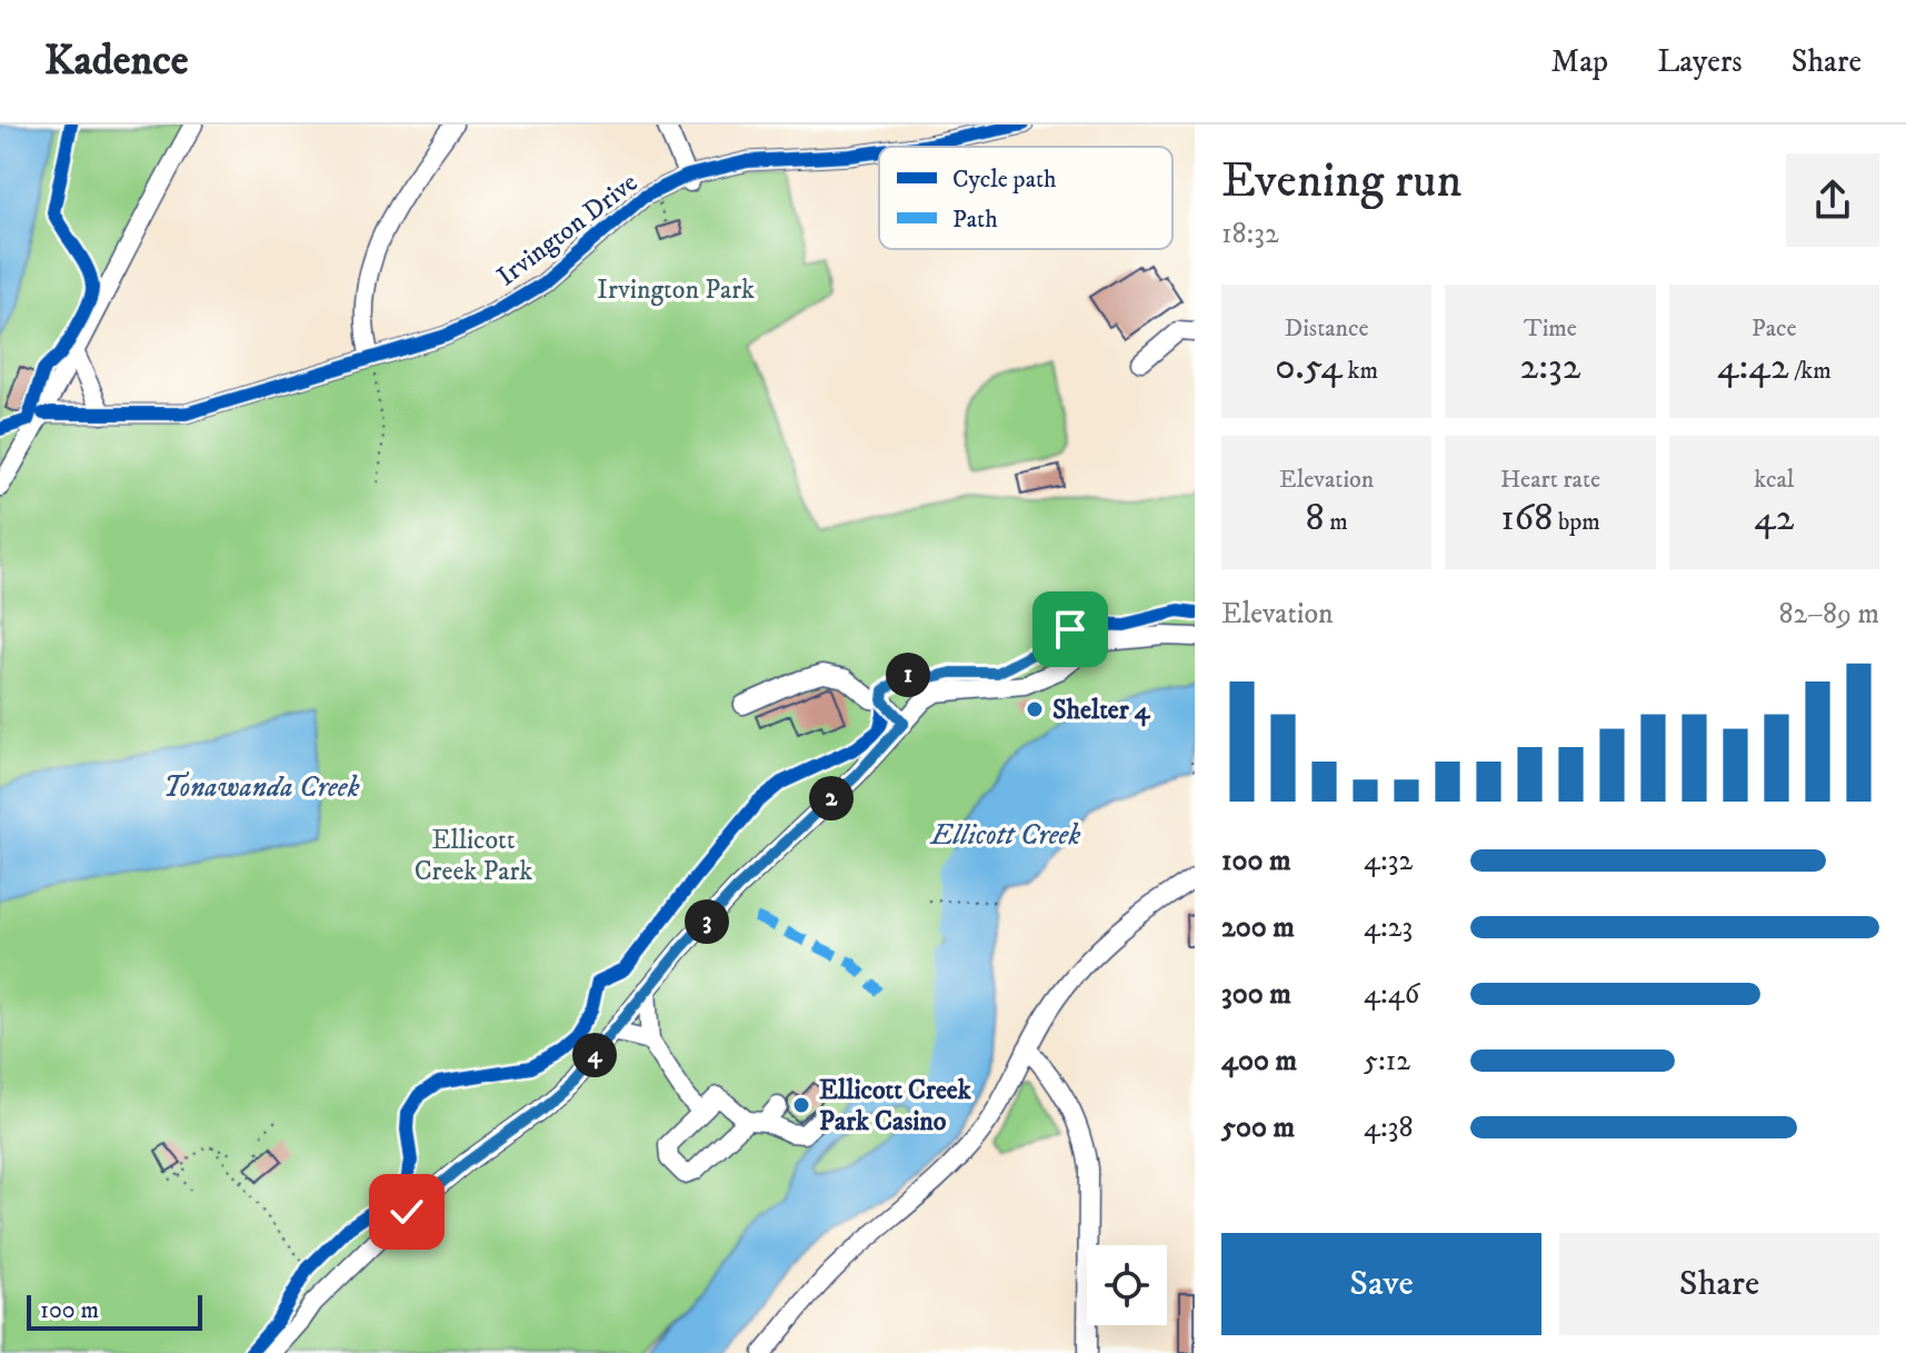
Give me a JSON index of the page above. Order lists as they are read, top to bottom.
{
  "streets": {
    "street": ["Irvington Drive"]
  },
  "water": ["Tonawanda Creek", "Ellicott Creek"],
  "parks": ["Irvington Park", "Ellicott Creek Park"],
  "places": ["Shelter 4", "Ellicott Creek Park Casino"],
  "legend": ["Cycle path", "Path"],
  "scale_bar": "100 m",
  "page": {
    "header": "Kadence",
    "nav": ["Map", "Layers", "Share"],
    "heading": ["Evening run", "18:32"],
    "stats": [
      ["Distance", "0.54 km"],
      ["Time", "2:32"],
      ["Pace", "4:42 /km"],
      ["Elevation", "8 m"],
      ["Heart rate", "168 bpm"],
      ["kcal", "42"]
    ],
    "chart": ["Elevation", "82–89 m"],
    "pins": [
      "1",
      "2",
      "3",
      "4"
    ],
    "list": [
      {
        "name": "100 m",
        "note": "4:32"
      },
      {
        "name": "200 m",
        "note": "4:23"
      },
      {
        "name": "300 m",
        "note": "4:46"
      },
      {
        "name": "400 m",
        "note": "5:12"
      },
      {
        "name": "500 m",
        "note": "4:38"
      }
    ],
    "buttons": ["Save", "Share"],
    "scale": "100 m"
  }
}
